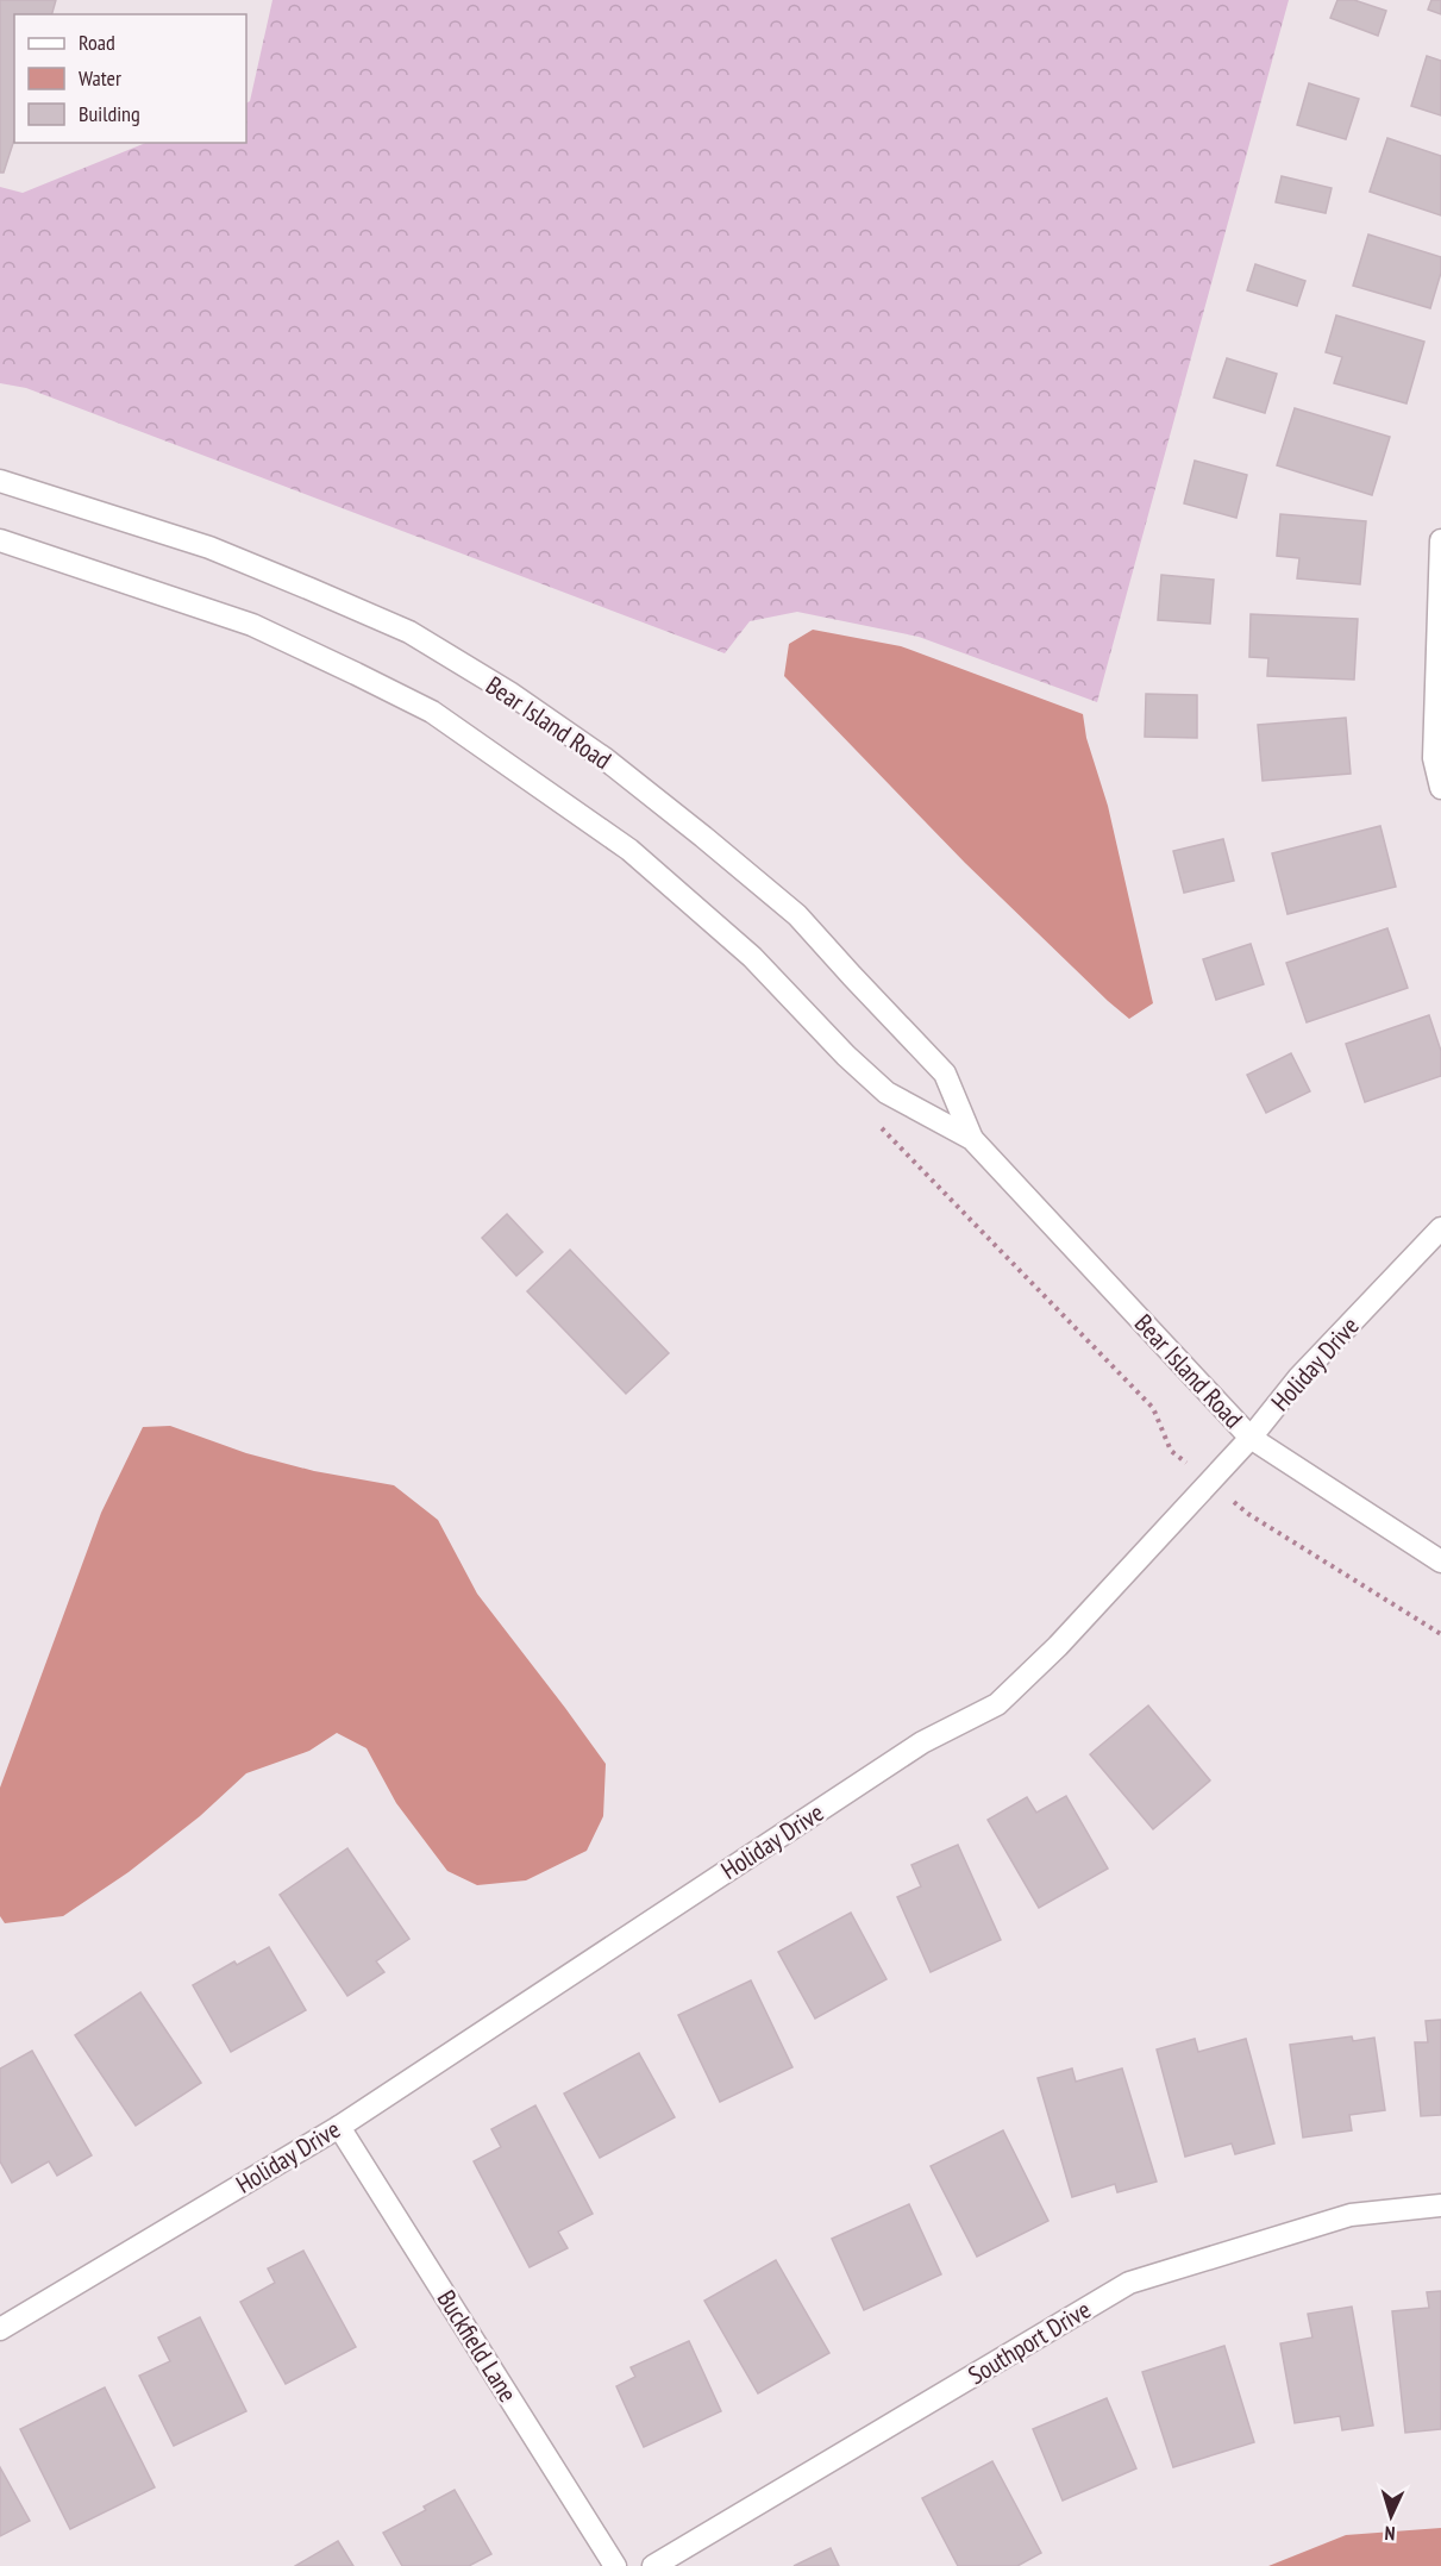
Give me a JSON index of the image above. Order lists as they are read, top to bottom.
{
  "streets": {
    "street": [
      "Bear Island Road",
      "Holiday Drive",
      "Southport Drive",
      "Buckfield Lane"
    ]
  },
  "crossings": [
    ["Bear Island Road", "Holiday Drive"],
    ["Holiday Drive", "Buckfield Lane"]
  ],
  "legend": ["Road", "Water", "Building"],
  "north": "bottom"
}
